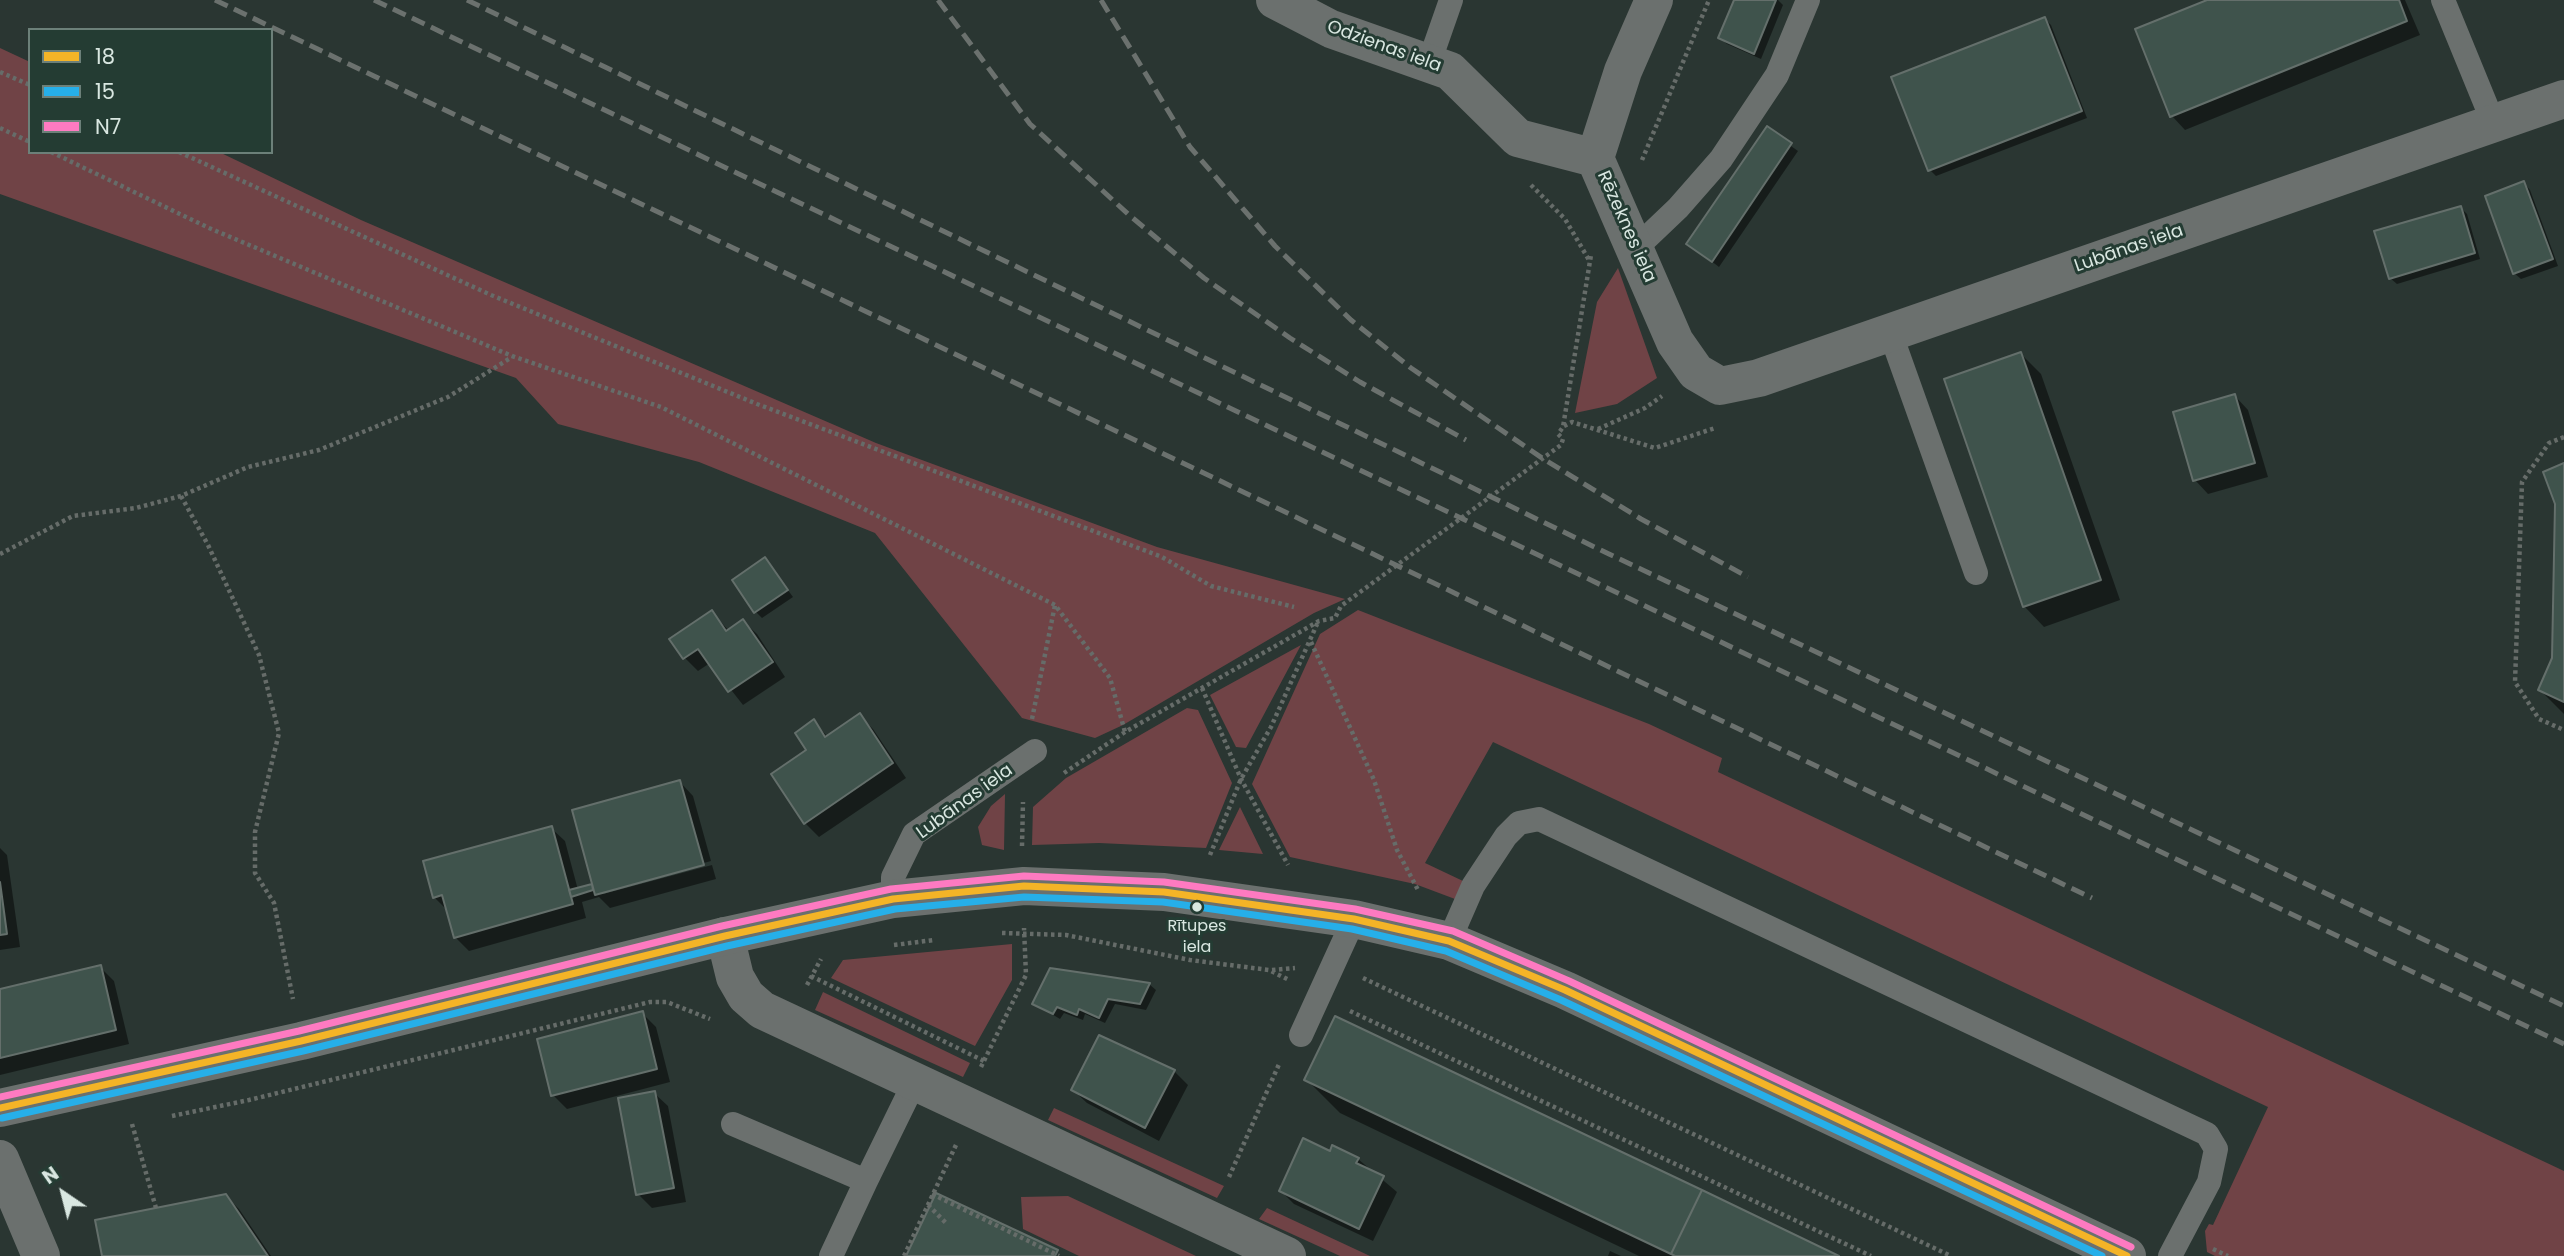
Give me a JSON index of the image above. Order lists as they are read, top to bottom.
{
  "streets": {
    "street": ["Odzienas iela", "Rēzeknes iela", "Lubānas iela"]
  },
  "crossings": [
    ["Odzienas iela", "Rēzeknes iela"],
    ["Rēzeknes iela", "Lubānas iela"]
  ],
  "places": ["Rītupes iela"],
  "lines": ["transit line N7", "transit line 18", "transit line 15"],
  "legend": ["18", "15", "N7"],
  "north": "top left"
}
